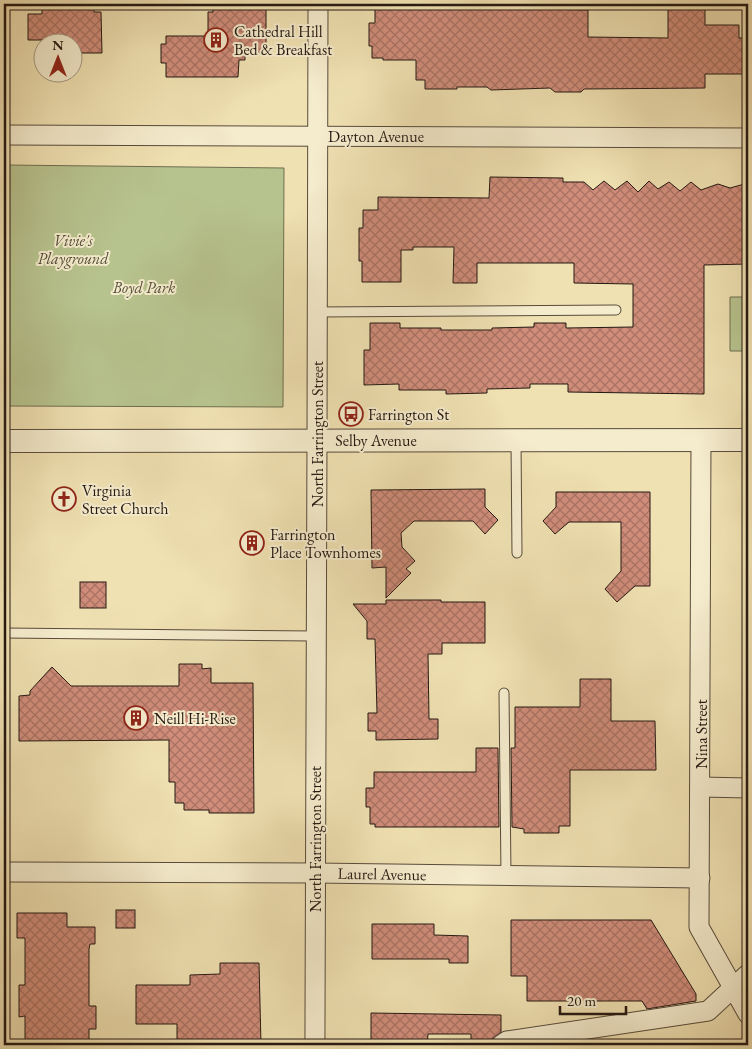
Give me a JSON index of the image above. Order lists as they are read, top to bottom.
{
  "streets": {
    "street": [
      "Dayton Avenue",
      "North Farrington Street",
      "Selby Avenue",
      "Nina Street",
      "Laurel Avenue"
    ]
  },
  "crossings": [
    ["Dayton Avenue", "North Farrington Street"],
    ["North Farrington Street", "Selby Avenue"],
    ["North Farrington Street", "Laurel Avenue"],
    ["Selby Avenue", "Nina Street"],
    ["Nina Street", "Laurel Avenue"]
  ],
  "parks": ["Vivie's Playground", "Boyd Park"],
  "places": {
    "building": ["Cathedral Hill Bed & Breakfast", "Farrington Place Townhomes", "Neill Hi-Rise"],
    "bus stop": ["Farrington St"],
    "church": ["Virginia Street Church"]
  },
  "scale_bar": "20 m",
  "north": "top"
}
